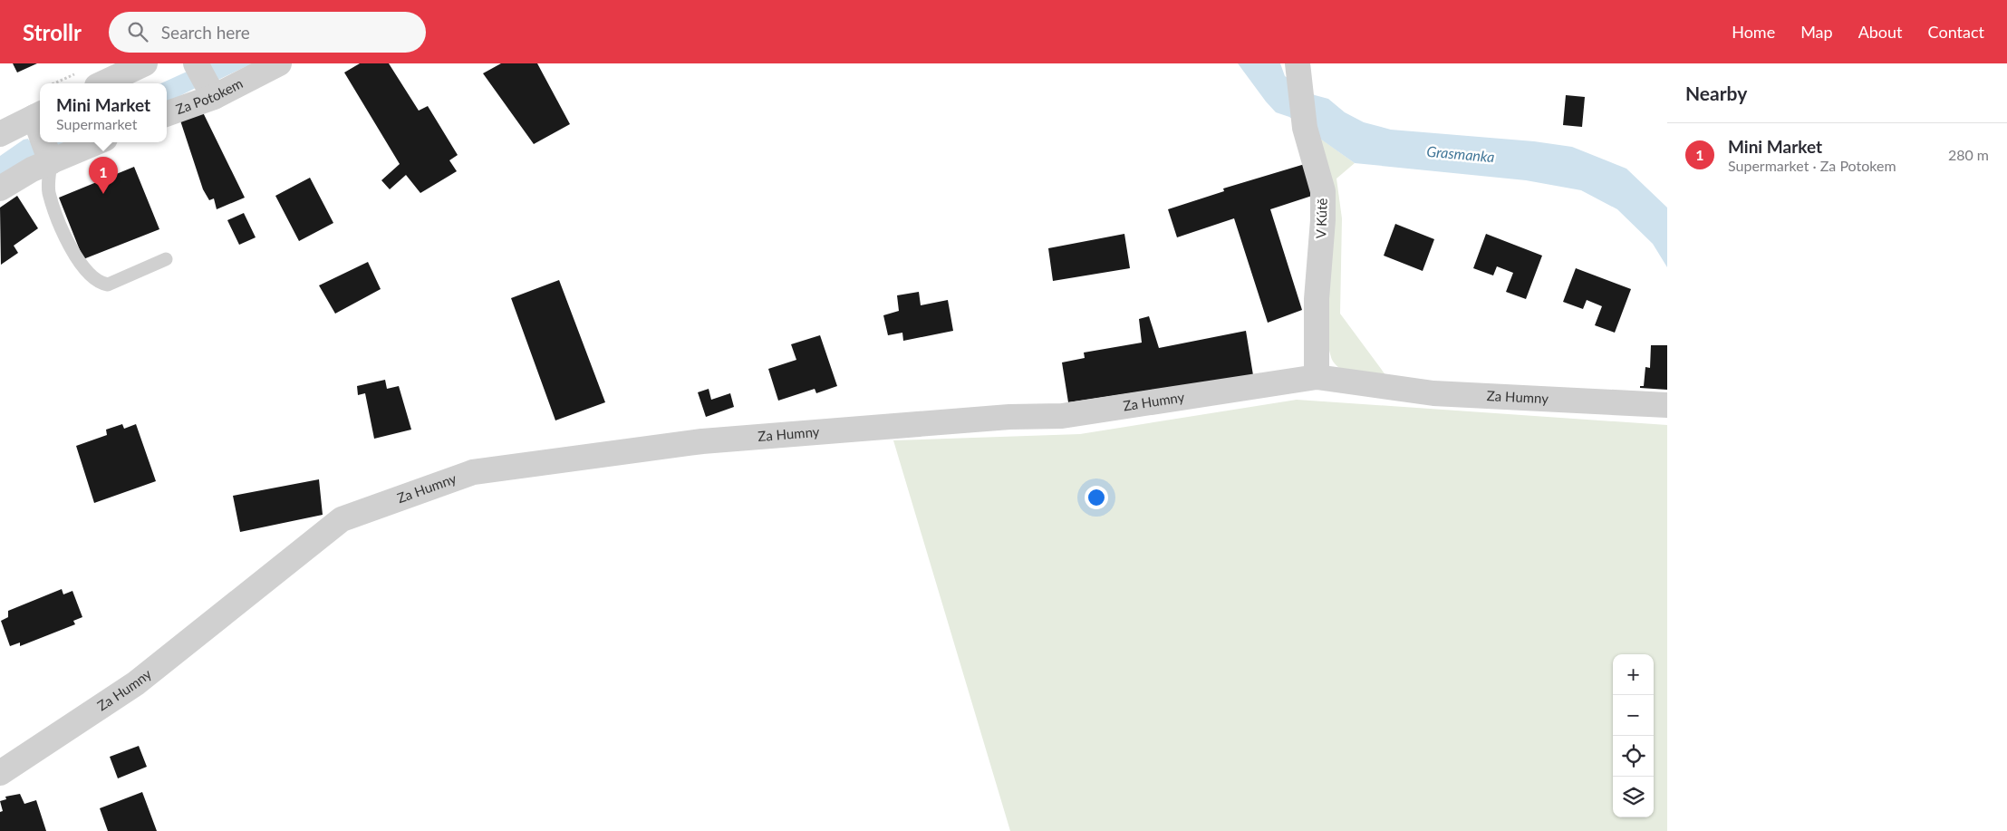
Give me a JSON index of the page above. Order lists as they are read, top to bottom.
{
  "streets": {
    "street": ["Za Potokem", "V Kútě", "Za Humny"]
  },
  "crossings": [
    ["V Kútě", "Za Humny"]
  ],
  "water": ["Grasmanka"],
  "page": {
    "header": "Strollr",
    "search": "Search here",
    "nav": [
      "Home",
      "Map",
      "About",
      "Contact"
    ],
    "heading": "Nearby",
    "popup": ["Mini Market", "Supermarket"],
    "list": [
      {
        "mark": "1",
        "name": "Mini Market",
        "note": "Supermarket · Za Potokem",
        "value": "280 m"
      }
    ],
    "pins": "1",
    "map_buttons": ["+", "−"]
  }
}
